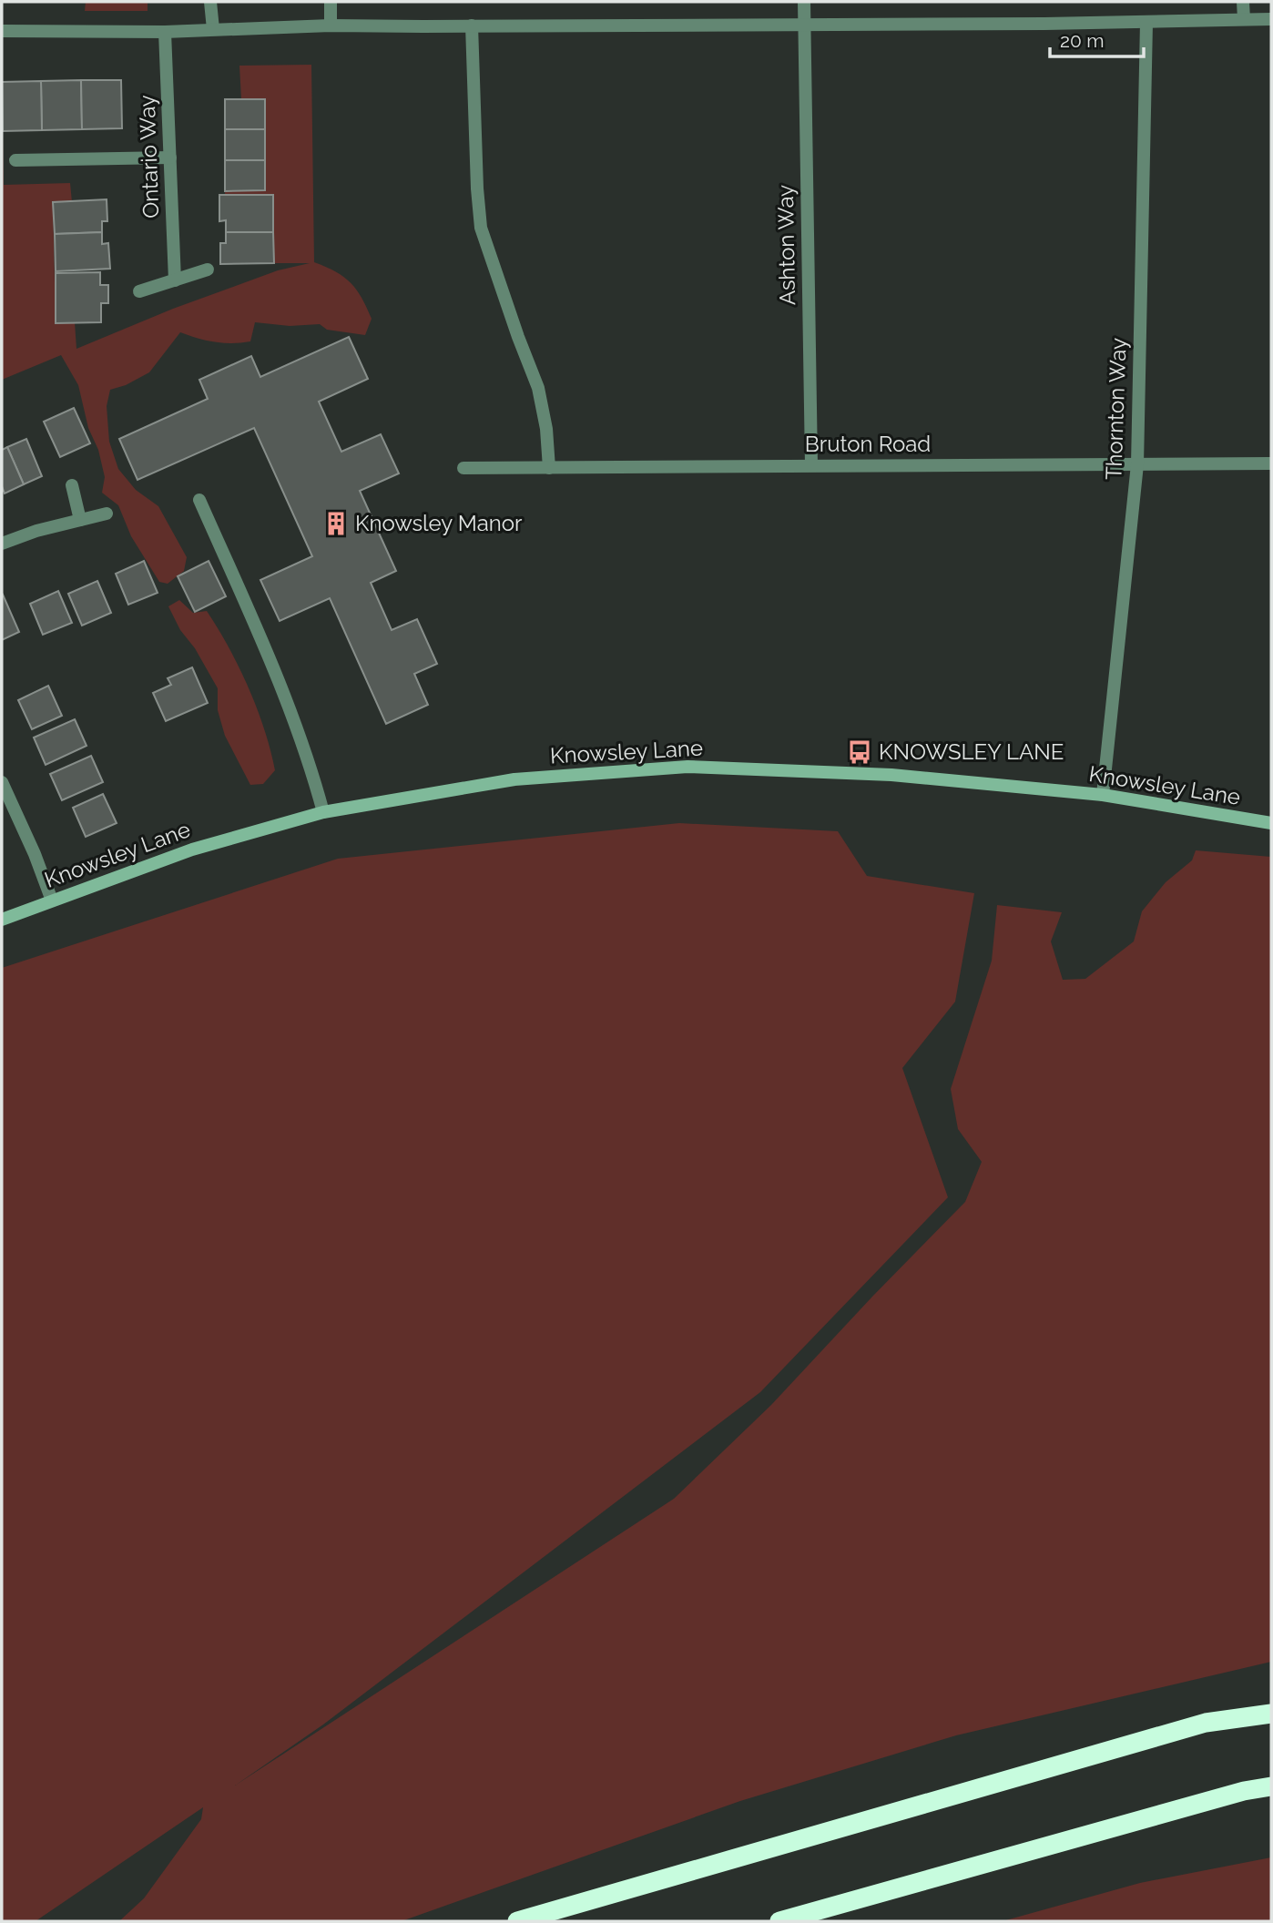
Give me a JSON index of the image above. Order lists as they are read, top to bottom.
{
  "streets": {
    "main road": ["Knowsley Lane"],
    "street": [
      "Ontario Way",
      "Ashton Way",
      "Thornton Way",
      "Bruton Road"
    ]
  },
  "crossings": [
    ["Ashton Way", "Bruton Road"],
    ["Thornton Way", "Bruton Road"],
    ["Thornton Way", "Knowsley Lane"]
  ],
  "places": {
    "building": ["Knowsley Manor"],
    "bus stop": ["KNOWSLEY LANE"]
  },
  "scale_bar": "20 m"
}
